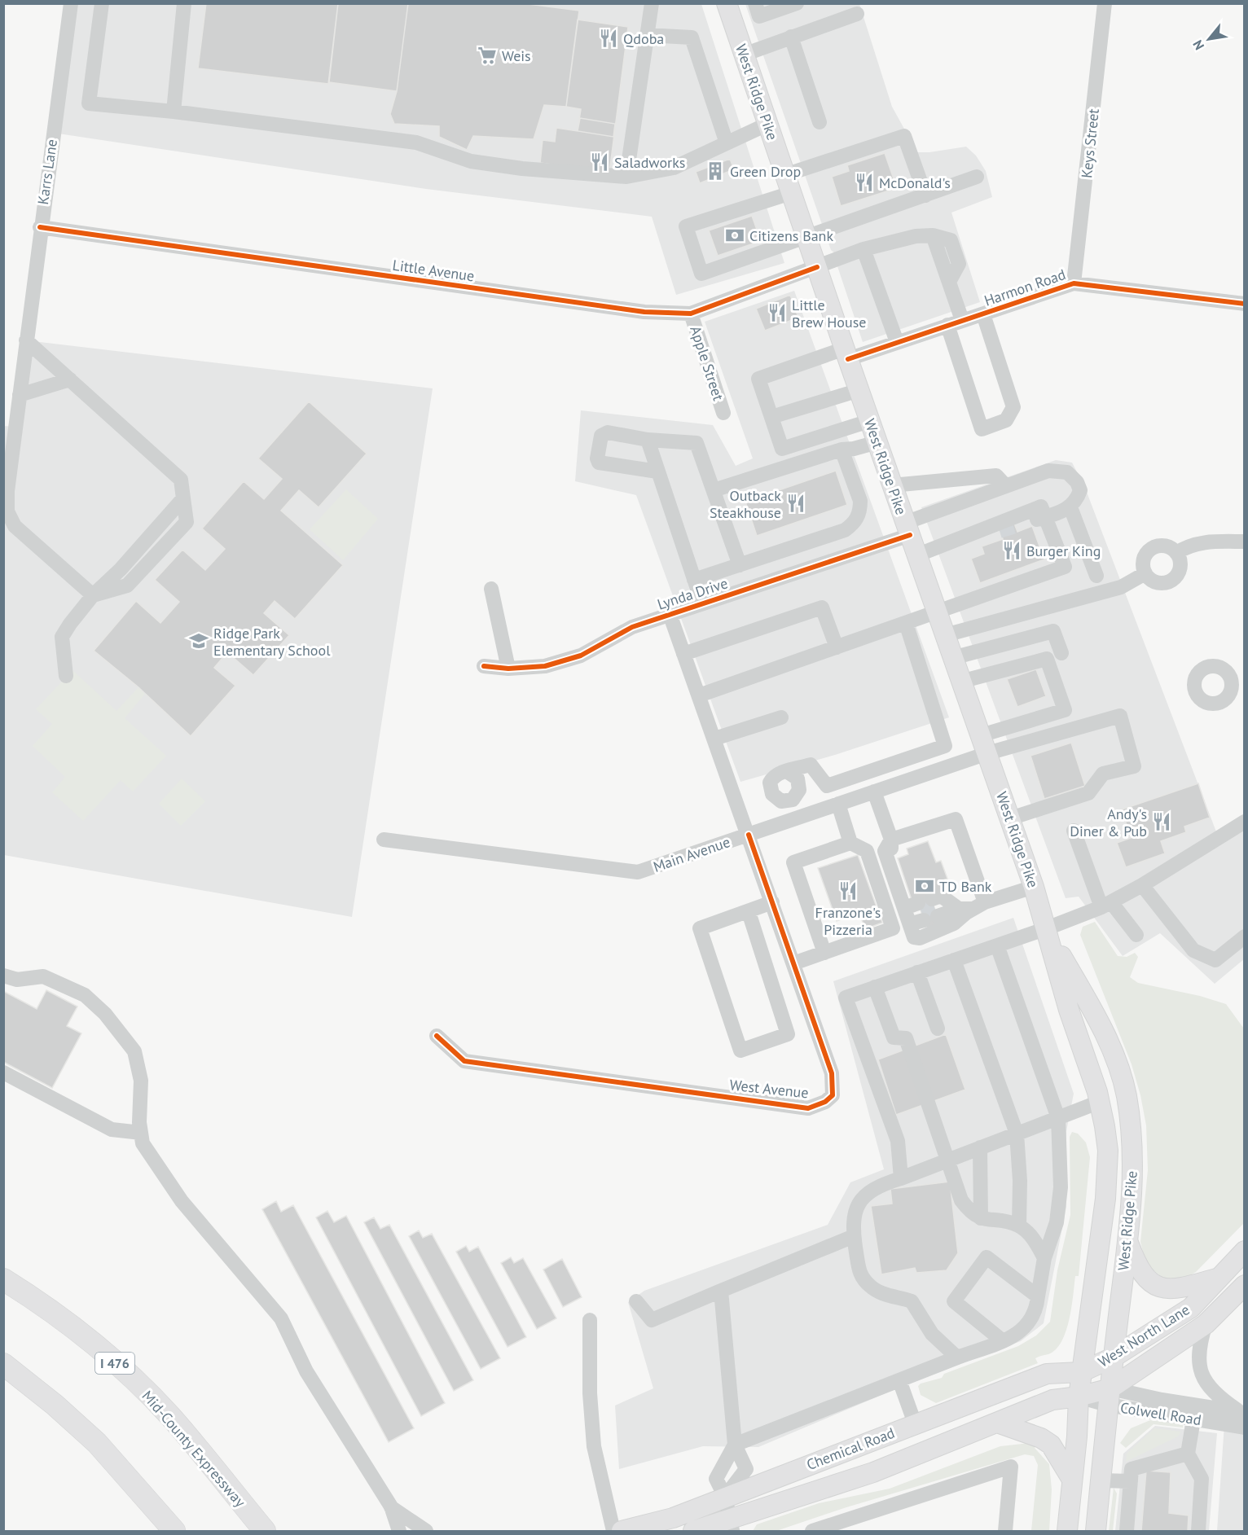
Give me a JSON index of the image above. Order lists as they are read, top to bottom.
{
  "streets": {
    "highway": ["I 476", "Mid-County Expressway"],
    "main road": ["West Ridge Pike", "West North Lane", "Chemical Road"],
    "street": [
      "Keys Street",
      "Karrs Lane",
      "Little Avenue",
      "Harmon Road",
      "Apple Street",
      "Lynda Drive",
      "Main Avenue",
      "West Avenue",
      "Colwell Road"
    ]
  },
  "crossings": [
    ["West Ridge Pike", "Little Avenue"],
    ["West Ridge Pike", "Harmon Road"],
    ["West Ridge Pike", "Lynda Drive"],
    ["West Ridge Pike", "Main Avenue"],
    ["West Ridge Pike", "West North Lane"],
    ["West Ridge Pike", "Colwell Road"],
    ["West Ridge Pike", "Chemical Road"],
    ["Keys Street", "Harmon Road"],
    ["Karrs Lane", "Little Avenue"],
    ["Little Avenue", "Harmon Road"],
    ["Little Avenue", "Apple Street"],
    ["Lynda Drive", "West Avenue"],
    ["Main Avenue", "West Avenue"],
    ["West North Lane", "Colwell Road"],
    ["West North Lane", "Chemical Road"]
  ],
  "places": {
    "restaurant": [
      "Qdoba",
      "Saladworks",
      "McDonald's",
      "Little Brew House",
      "Outback Steakhouse",
      "Burger King",
      "Andy's Diner & Pub",
      "Franzone's Pizzeria"
    ],
    "supermarket": ["Weis"],
    "building": ["Green Drop"],
    "bank": ["Citizens Bank", "TD Bank"],
    "school or university": ["Ridge Park Elementary School"]
  },
  "north": "bottom left"
}
